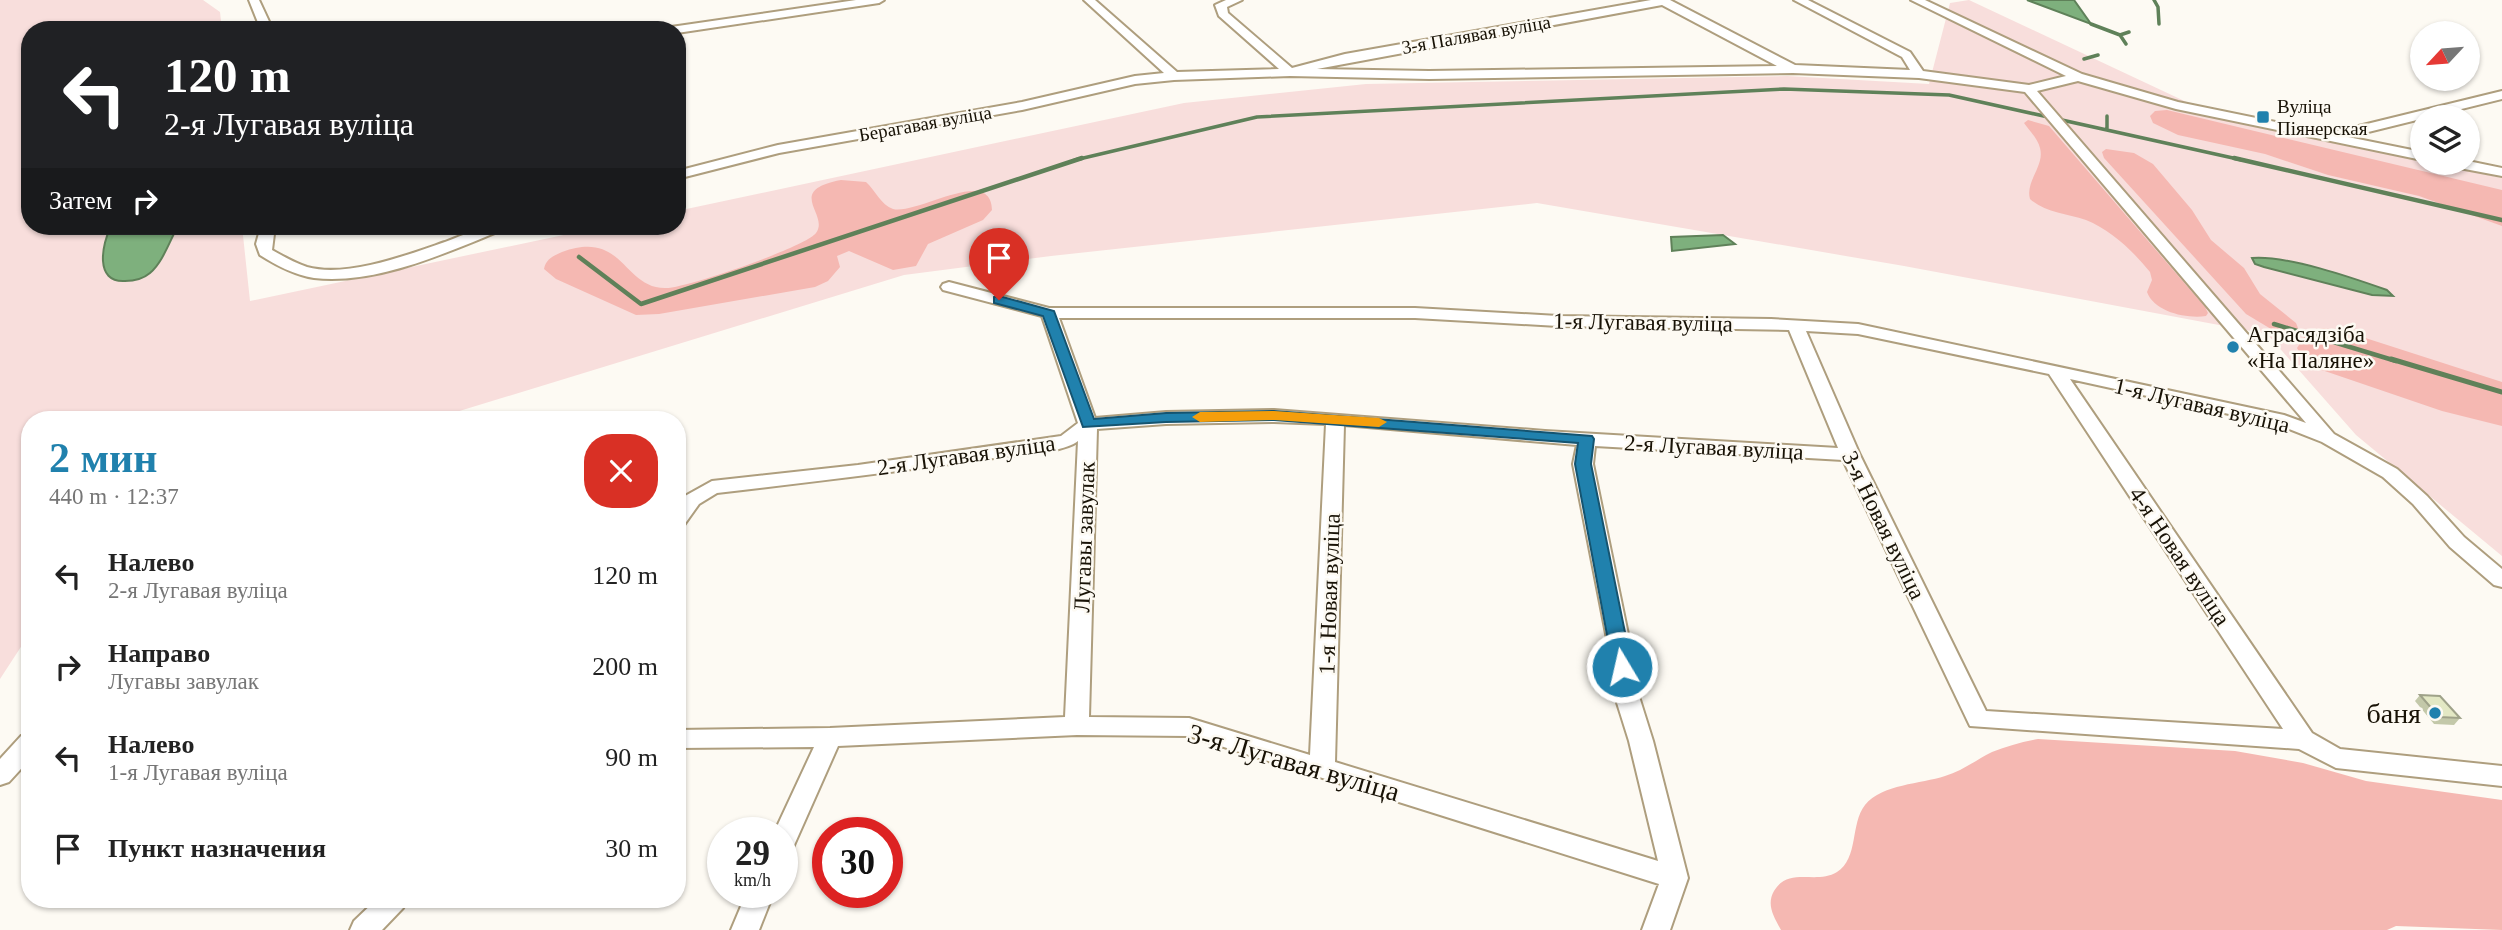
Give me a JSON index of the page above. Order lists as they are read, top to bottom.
{
  "streets": {
    "street": [
      "3-я Палявая вуліца",
      "Берагавая вуліца",
      "1-я Лугавая вуліца",
      "2-я Лугавая вуліца",
      "3-я Новая вуліца",
      "Лугавы завулак",
      "4-я Новая вуліца",
      "1-я Новая вуліца",
      "3-я Лугавая вуліца"
    ]
  },
  "crossings": [
    ["3-я Палявая вуліца", "Берагавая вуліца"],
    ["1-я Лугавая вуліца", "3-я Новая вуліца"],
    ["1-я Лугавая вуліца", "Лугавы завулак"],
    ["1-я Лугавая вуліца", "4-я Новая вуліца"],
    ["2-я Лугавая вуліца", "3-я Новая вуліца"],
    ["2-я Лугавая вуліца", "Лугавы завулак"],
    ["2-я Лугавая вуліца", "1-я Новая вуліца"],
    ["3-я Новая вуліца", "4-я Новая вуліца"],
    ["Лугавы завулак", "3-я Лугавая вуліца"],
    ["1-я Новая вуліца", "3-я Лугавая вуліца"]
  ],
  "places": {
    "transit": ["Вуліца Піянерская"],
    "other": ["Аграсядзіба «На Паляне»", "баня"]
  },
  "north": "bottom left",
  "page": {
    "turn": ["120 m", "2-я Лугавая вуліца"],
    "then": "Затем",
    "heading": ["2 мин", "440 m · 12:37"],
    "list": [
      {
        "name": "Налево",
        "note": "2-я Лугавая вуліца",
        "value": "120 m"
      },
      {
        "name": "Направо",
        "note": "Лугавы завулак",
        "value": "200 m"
      },
      {
        "name": "Налево",
        "note": "1-я Лугавая вуліца",
        "value": "90 m"
      },
      {
        "name": "Пункт назначения",
        "value": "30 m"
      }
    ],
    "speed": "29 km/h",
    "limit": "30"
  }
}
